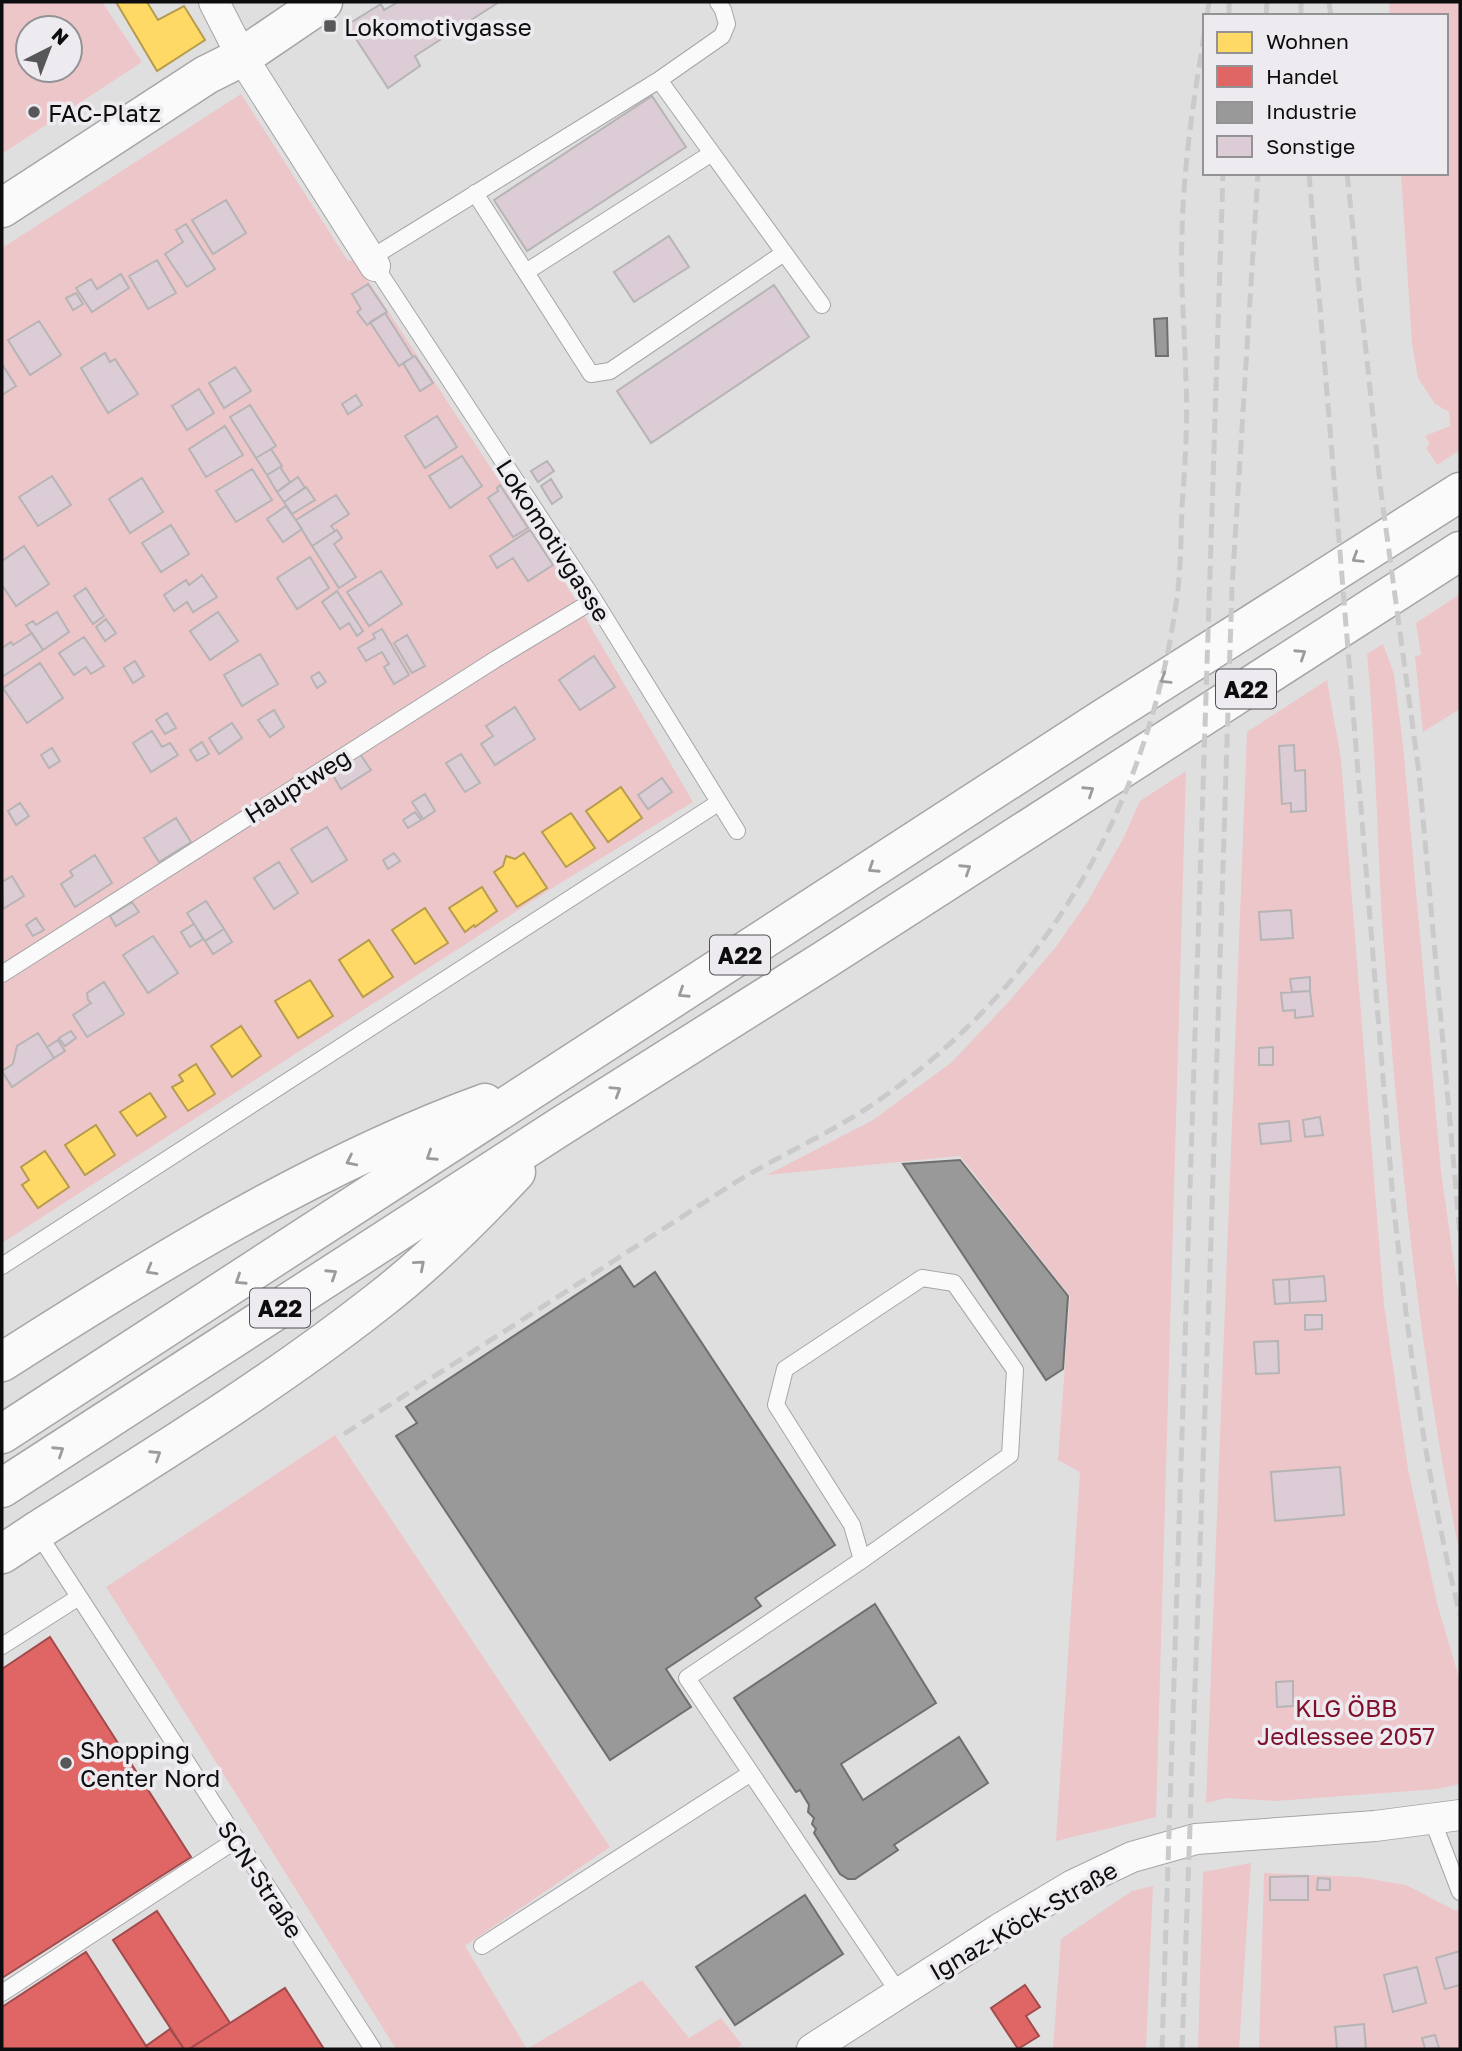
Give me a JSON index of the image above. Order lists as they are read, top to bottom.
{
  "streets": {
    "main road": ["A22"],
    "street": ["Lokomotivgasse", "Ignaz-Köck-Straße"],
    "lane": ["Hauptweg", "SCN-Straße"]
  },
  "crossings": [
    ["Lokomotivgasse", "Hauptweg"]
  ],
  "parks": ["KLG ÖBB Jedlessee 2057"],
  "places": {
    "transit": ["Lokomotivgasse"],
    "other": ["FAC-Platz", "Shopping Center Nord"]
  },
  "legend": [
    "Wohnen",
    "Handel",
    "Industrie",
    "Sonstige"
  ],
  "north": "top right"
}
